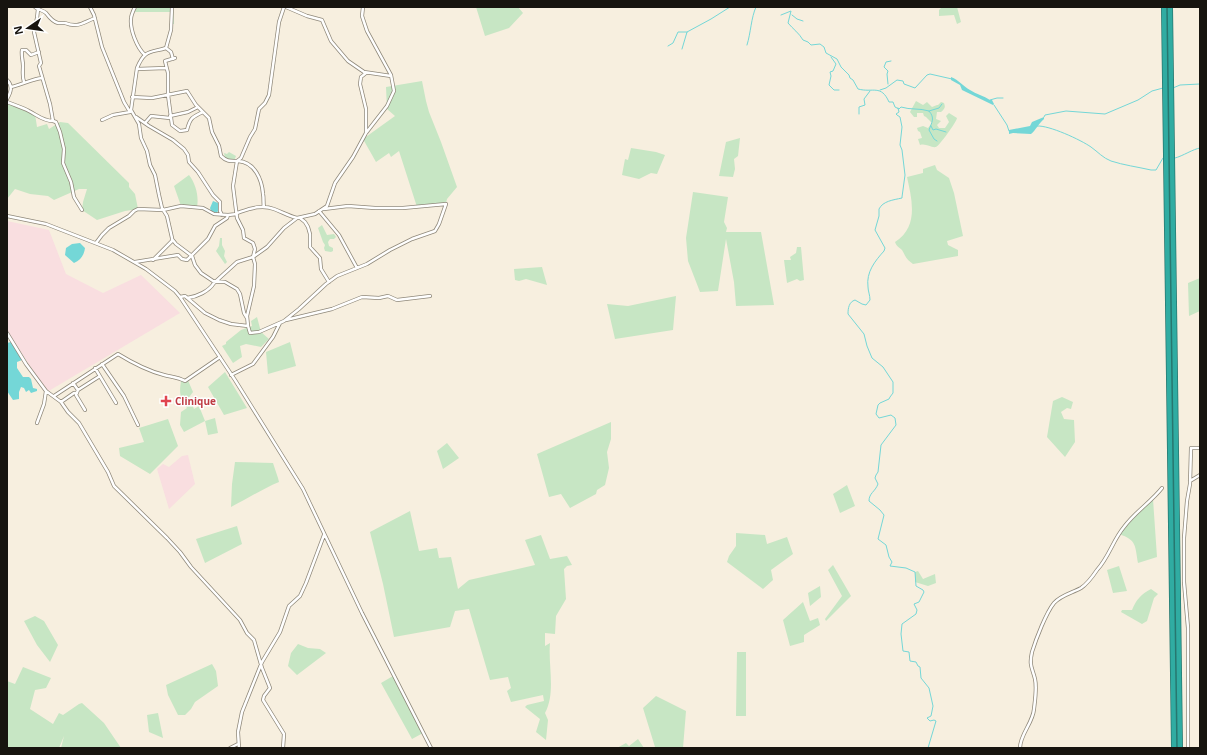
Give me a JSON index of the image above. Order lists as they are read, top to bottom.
{
  "places": {
    "health": ["Clinique"]
  },
  "north": "left"
}
